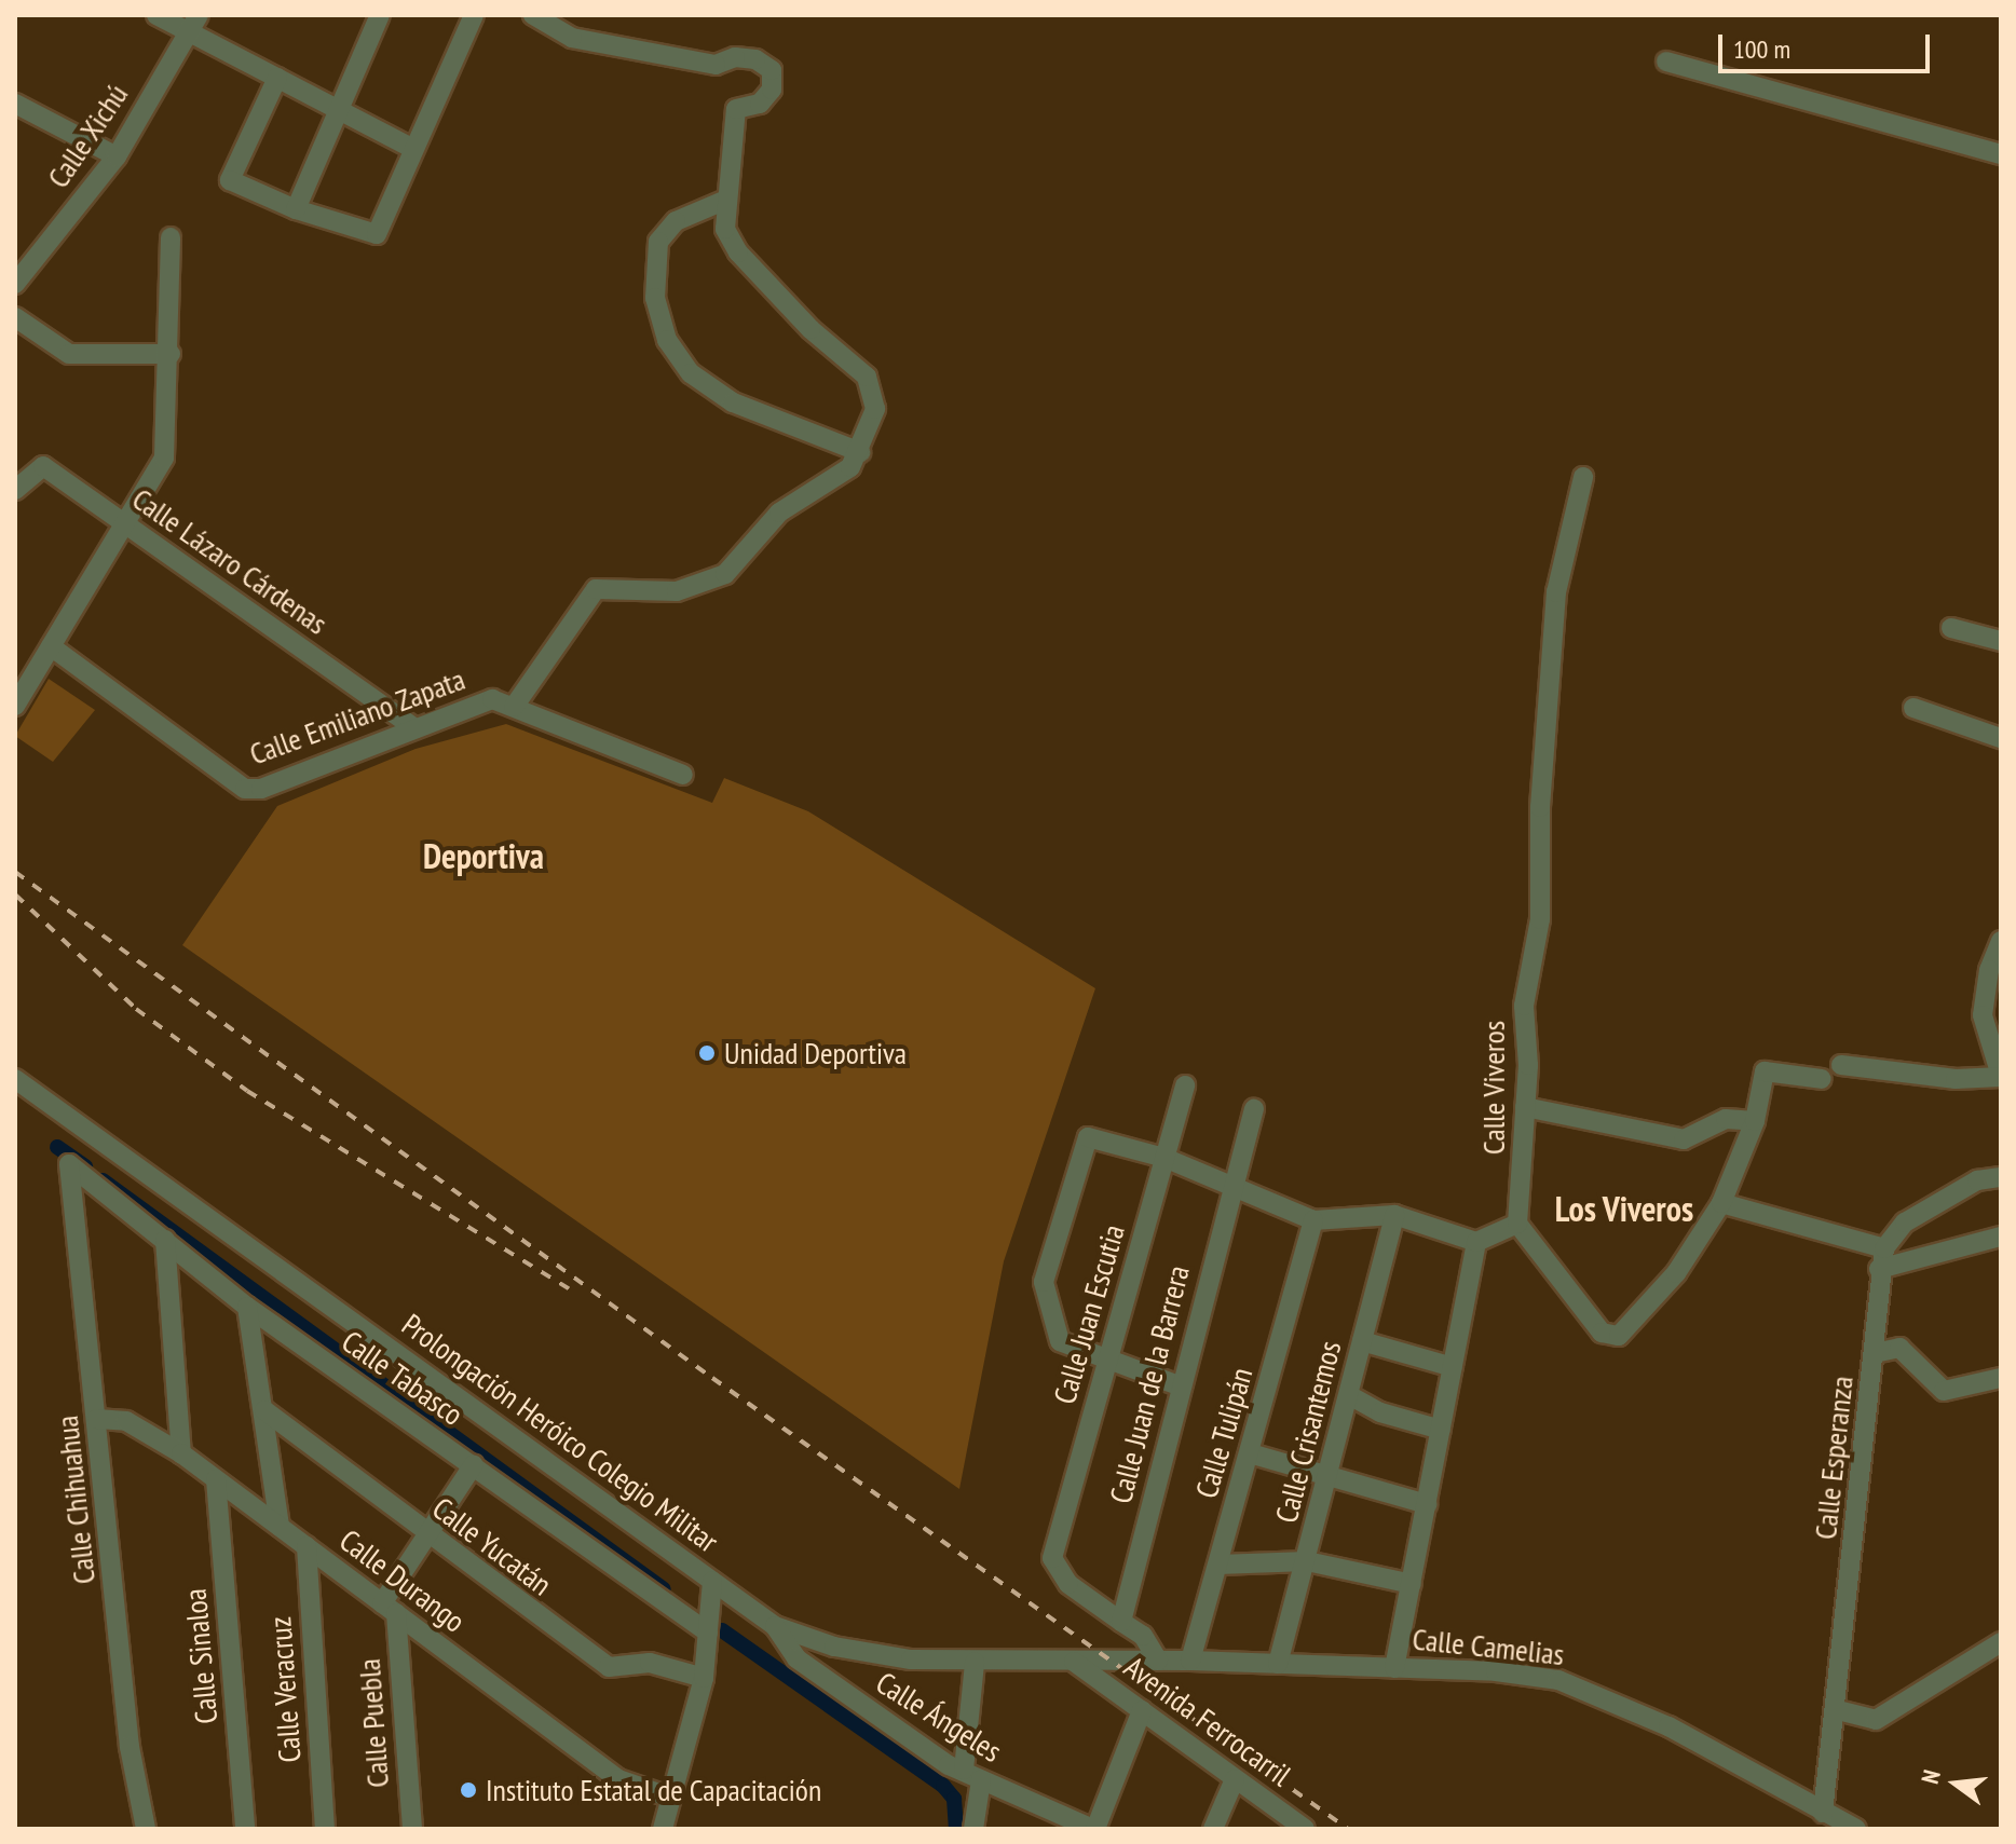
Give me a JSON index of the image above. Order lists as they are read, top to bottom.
{
  "streets": {
    "street": [
      "Calle Xichú",
      "Calle Lázaro Cárdenas",
      "Calle Emiliano Zapata",
      "Calle Viveros",
      "Calle Juan Escutia",
      "Calle Tabasco",
      "Calle Juan de la Barrera",
      "Calle Crisantemos",
      "Prolongación Heróico Colegio Militar",
      "Calle Tulipán",
      "Calle Esperanza",
      "Calle Chihuahua",
      "Calle Yucatán",
      "Calle Durango",
      "Calle Camelias",
      "Calle Sinaloa",
      "Calle Veracruz",
      "Calle Ángeles",
      "Avenida Ferrocarril",
      "Calle Puebla"
    ]
  },
  "crossings": [
    ["Calle Lázaro Cárdenas", "Calle Emiliano Zapata"],
    ["Calle Juan Escutia", "Calle Juan de la Barrera"],
    ["Calle Tabasco", "Calle Chihuahua"],
    ["Calle Crisantemos", "Calle Camelias"],
    ["Prolongación Heróico Colegio Militar", "Calle Camelias"],
    ["Prolongación Heróico Colegio Militar", "Calle Ángeles"],
    ["Prolongación Heróico Colegio Militar", "Avenida Ferrocarril"],
    ["Calle Tulipán", "Calle Camelias"],
    ["Calle Esperanza", "Calle Camelias"],
    ["Calle Chihuahua", "Calle Durango"],
    ["Calle Durango", "Calle Sinaloa"],
    ["Calle Durango", "Calle Veracruz"],
    ["Calle Durango", "Calle Puebla"]
  ],
  "districts": ["Deportiva", "Los Viveros"],
  "places": ["Unidad Deportiva", "Instituto Estatal de Capacitación"],
  "scale_bar": "100 m",
  "north": "left"
}
